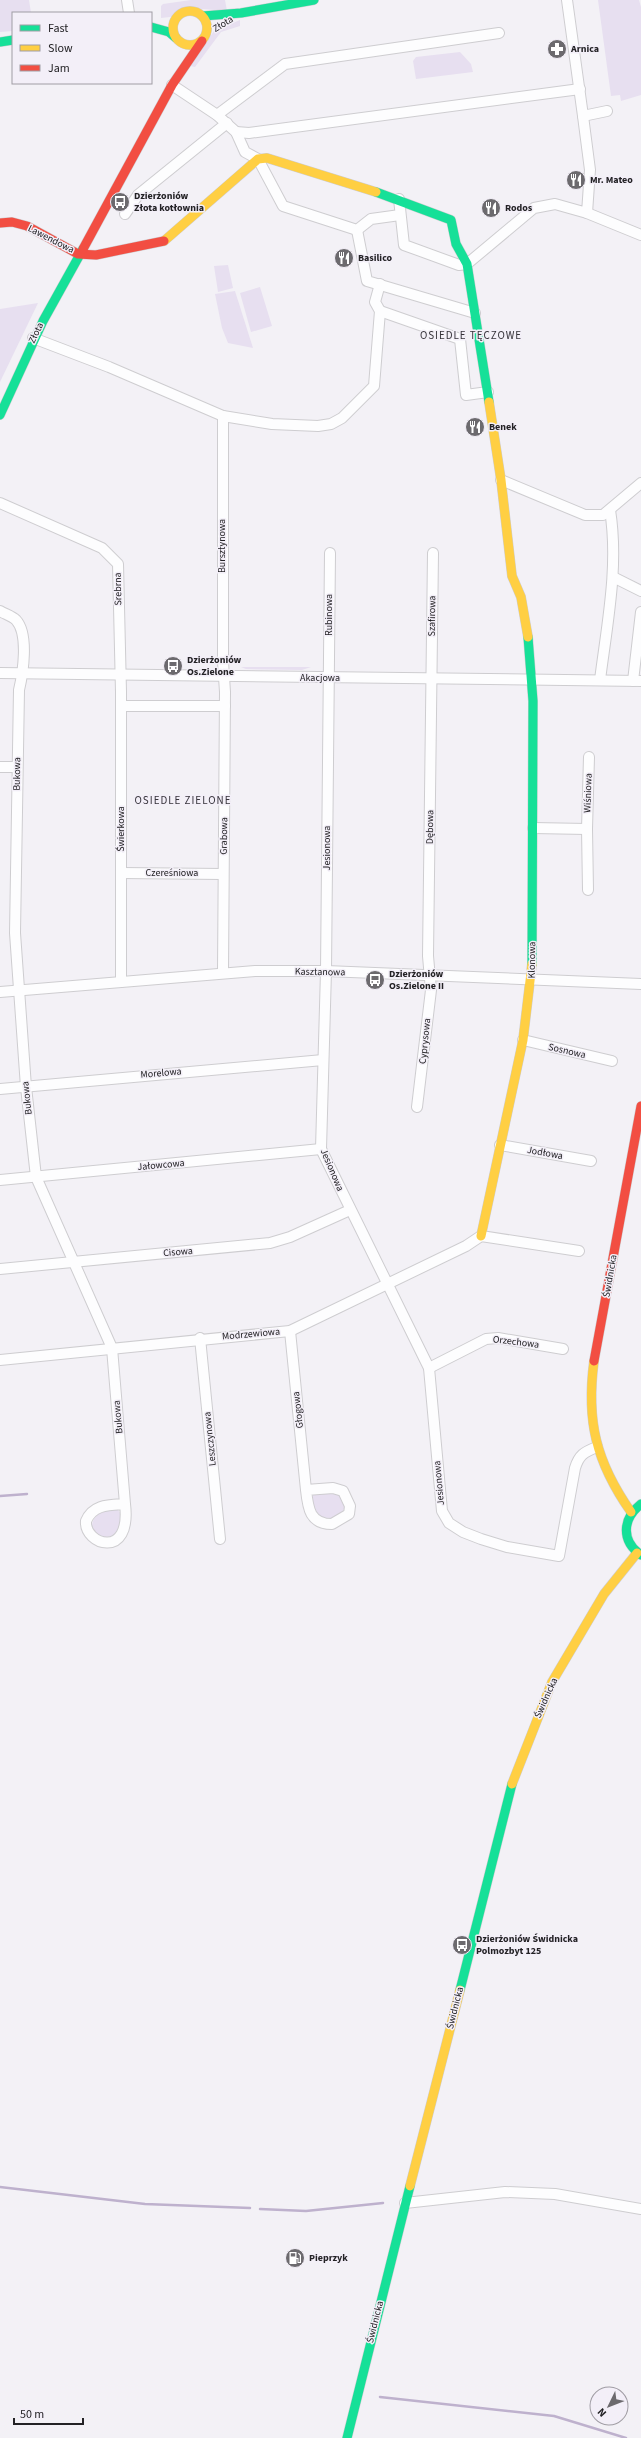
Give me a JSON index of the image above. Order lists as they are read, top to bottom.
{
  "streets": {
    "street": [
      "Złota",
      "Lawendowa",
      "Bursztynowa",
      "Srebrna",
      "Rubinowa",
      "Szafirowa",
      "Akacjowa",
      "Bukowa",
      "Wiśniowa",
      "Dębowa",
      "Świerkowa",
      "Grabowa",
      "Jesionowa",
      "Czereśniowa",
      "Klonowa",
      "Kasztanowa",
      "Cyprysowa",
      "Sosnowa",
      "Morelowa",
      "Jodłowa",
      "Jałowcowa",
      "Cisowa",
      "Świdnicka",
      "Modrzewiowa",
      "Orzechowa",
      "Głogowa",
      "Leszczynowa"
    ]
  },
  "crossings": [
    ["Złota", "Lawendowa"],
    ["Bursztynowa", "Akacjowa"],
    ["Bursztynowa", "Grabowa"],
    ["Srebrna", "Akacjowa"],
    ["Srebrna", "Świerkowa"],
    ["Rubinowa", "Akacjowa"],
    ["Rubinowa", "Jesionowa"],
    ["Szafirowa", "Akacjowa"],
    ["Szafirowa", "Dębowa"],
    ["Akacjowa", "Bukowa"],
    ["Akacjowa", "Dębowa"],
    ["Akacjowa", "Świerkowa"],
    ["Akacjowa", "Grabowa"],
    ["Akacjowa", "Jesionowa"],
    ["Akacjowa", "Klonowa"],
    ["Bukowa", "Kasztanowa"],
    ["Bukowa", "Morelowa"],
    ["Bukowa", "Jałowcowa"],
    ["Bukowa", "Cisowa"],
    ["Bukowa", "Modrzewiowa"],
    ["Dębowa", "Kasztanowa"],
    ["Dębowa", "Cyprysowa"],
    ["Świerkowa", "Czereśniowa"],
    ["Świerkowa", "Kasztanowa"],
    ["Grabowa", "Czereśniowa"],
    ["Grabowa", "Kasztanowa"],
    ["Jesionowa", "Kasztanowa"],
    ["Jesionowa", "Morelowa"],
    ["Jesionowa", "Jałowcowa"],
    ["Jesionowa", "Cisowa"],
    ["Jesionowa", "Świdnicka"],
    ["Jesionowa", "Modrzewiowa"],
    ["Jesionowa", "Orzechowa"],
    ["Klonowa", "Kasztanowa"],
    ["Klonowa", "Sosnowa"],
    ["Klonowa", "Jodłowa"],
    ["Klonowa", "Modrzewiowa"],
    ["Kasztanowa", "Cyprysowa"],
    ["Modrzewiowa", "Głogowa"],
    ["Modrzewiowa", "Leszczynowa"]
  ],
  "districts": ["OSIEDLE TĘCZOWE", "OSIEDLE ZIELONE"],
  "places": {
    "pharmacy": ["Arnica"],
    "restaurant": [
      "Mr. Mateo",
      "Rodos",
      "Basilico",
      "Benek"
    ],
    "bus stop": [
      "Dzierżoniów Złota kotłownia",
      "Dzierżoniów Os.Zielone",
      "Dzierżoniów Os.Zielone II",
      "Dzierżoniów Świdnicka Polmozbyt 125"
    ],
    "fuel station": ["Pieprzyk"]
  },
  "legend": ["Fast", "Slow", "Jam"],
  "scale_bar": "50 m",
  "north": "bottom left"
}
